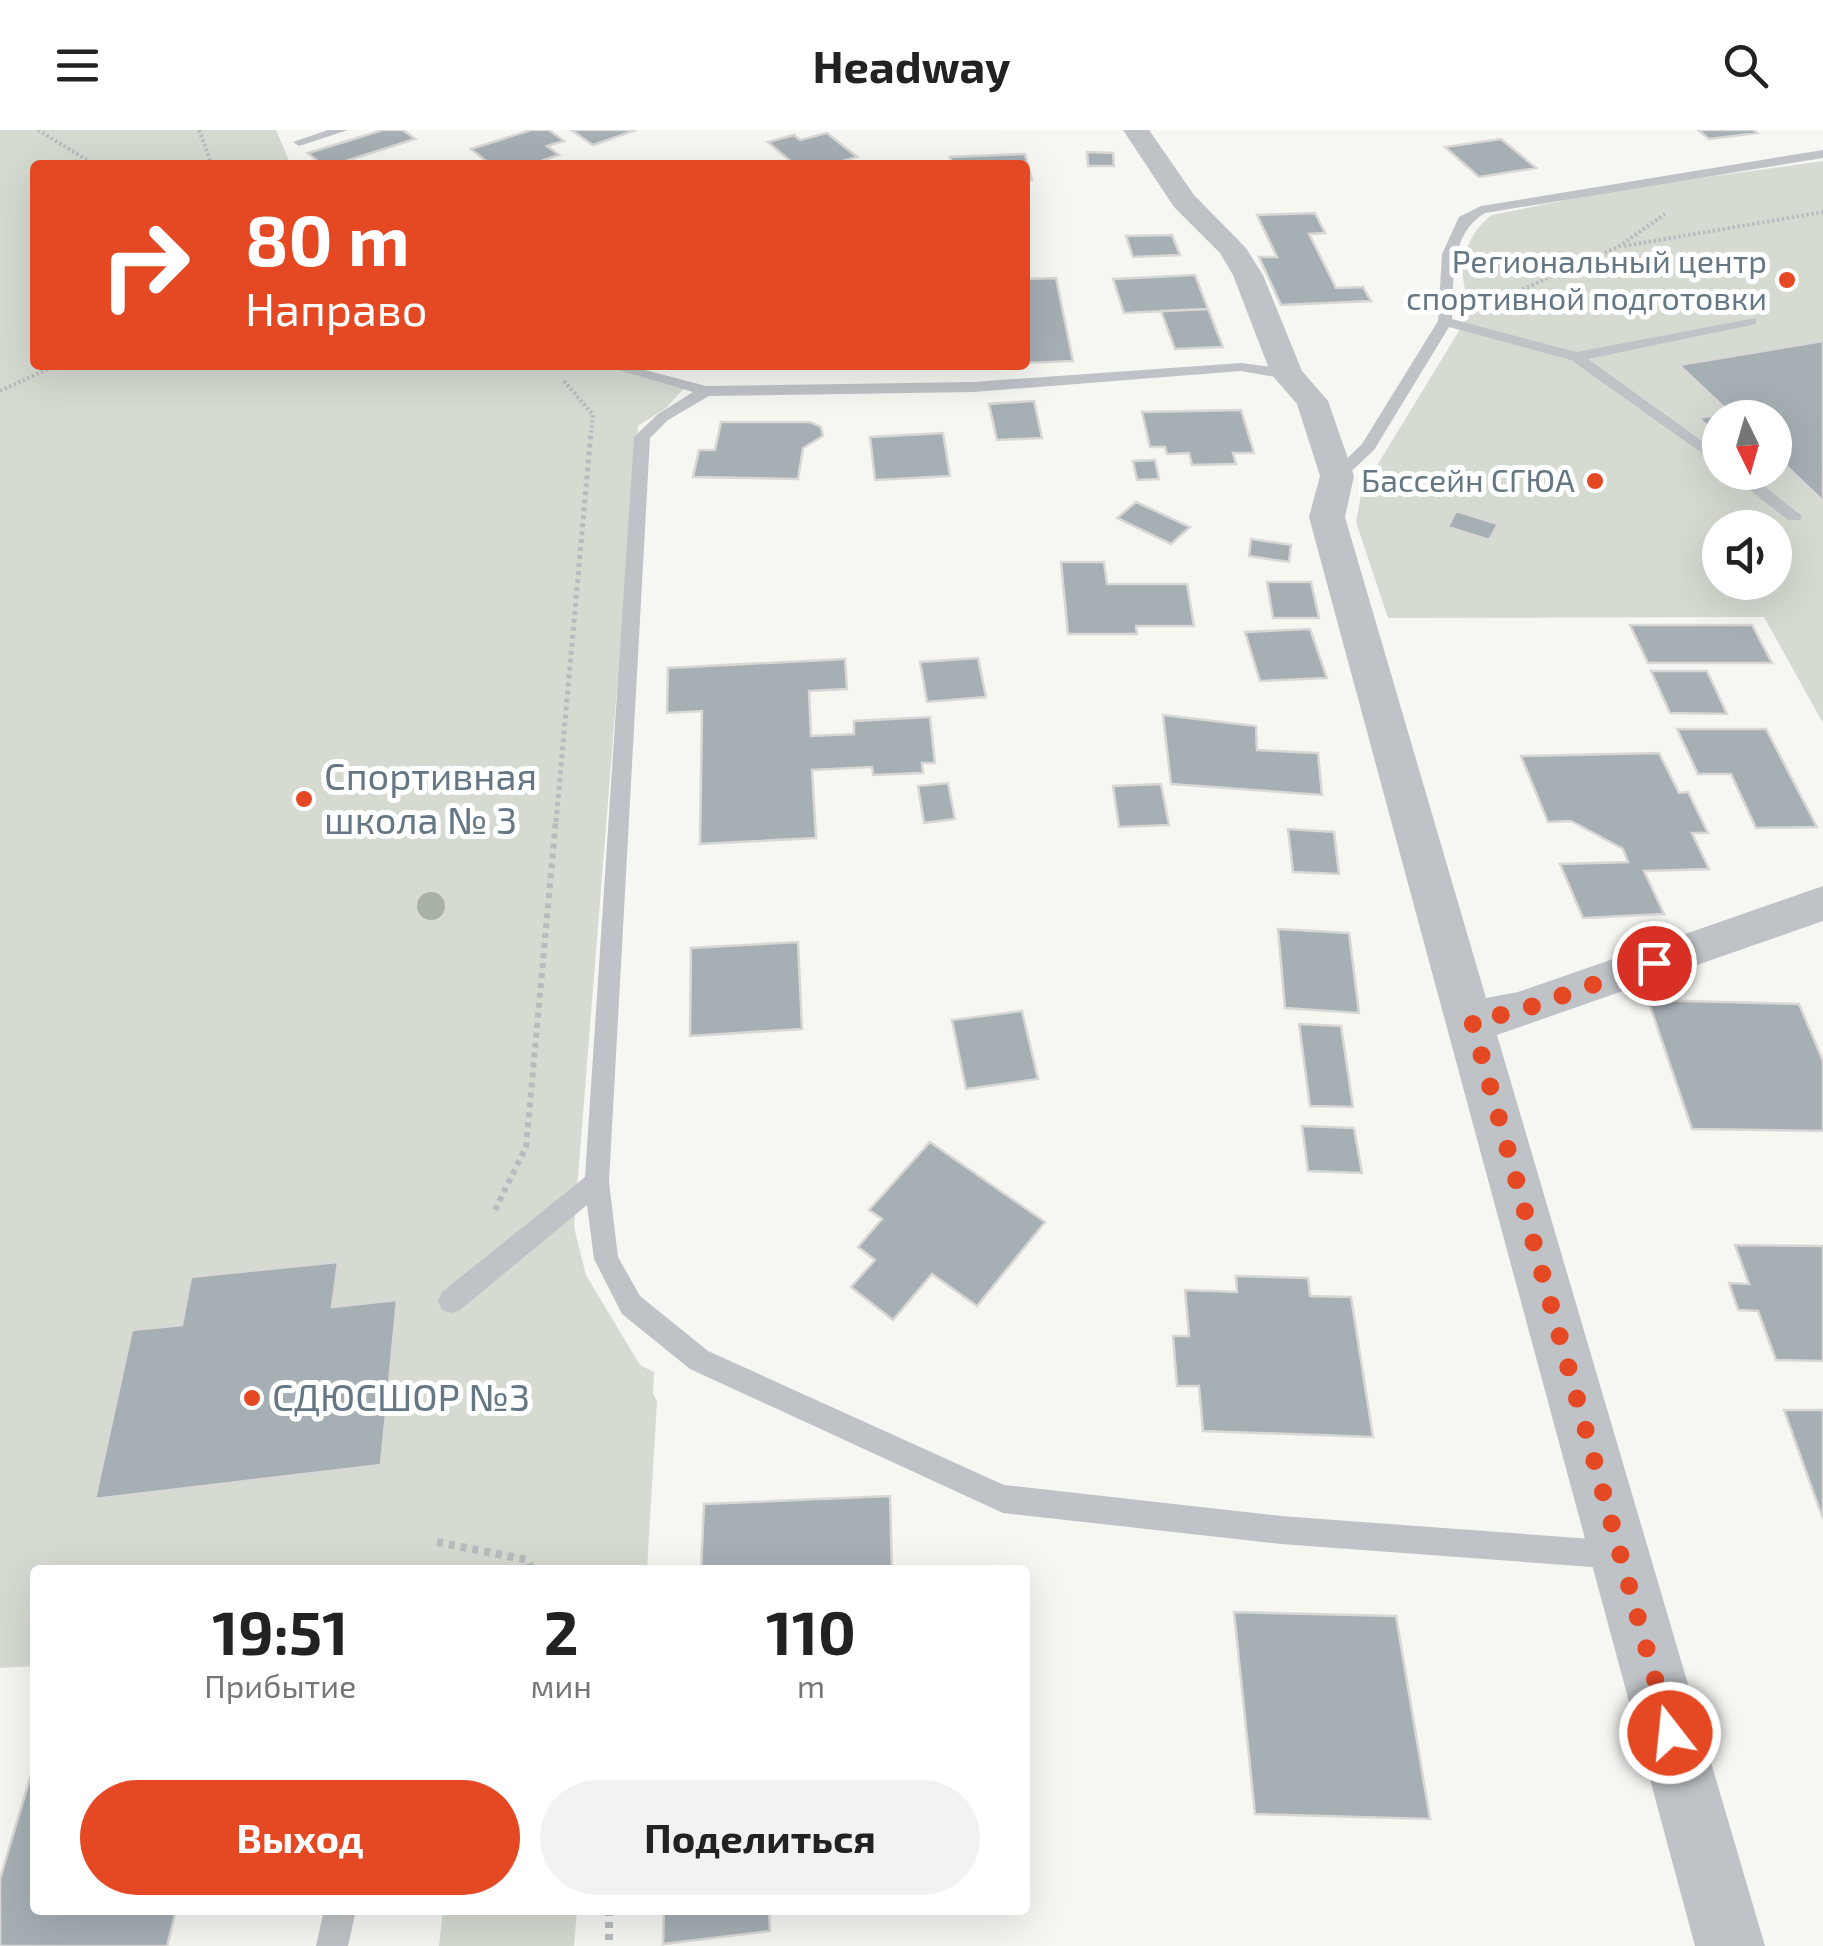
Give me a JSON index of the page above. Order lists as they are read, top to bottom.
{
  "places": [
    "Региональный центр спортивной подготовки",
    "Бассейн СГЮА",
    "Спортивная школа № 3",
    "СДЮСШОР №3"
  ],
  "north": "bottom",
  "page": {
    "header": "Headway",
    "turn": ["80 m", "Направо"],
    "eta": [
      "19:51",
      "Прибытие",
      "2",
      "мин",
      "110",
      "m"
    ],
    "buttons": ["Выход", "Поделиться"]
  }
}
